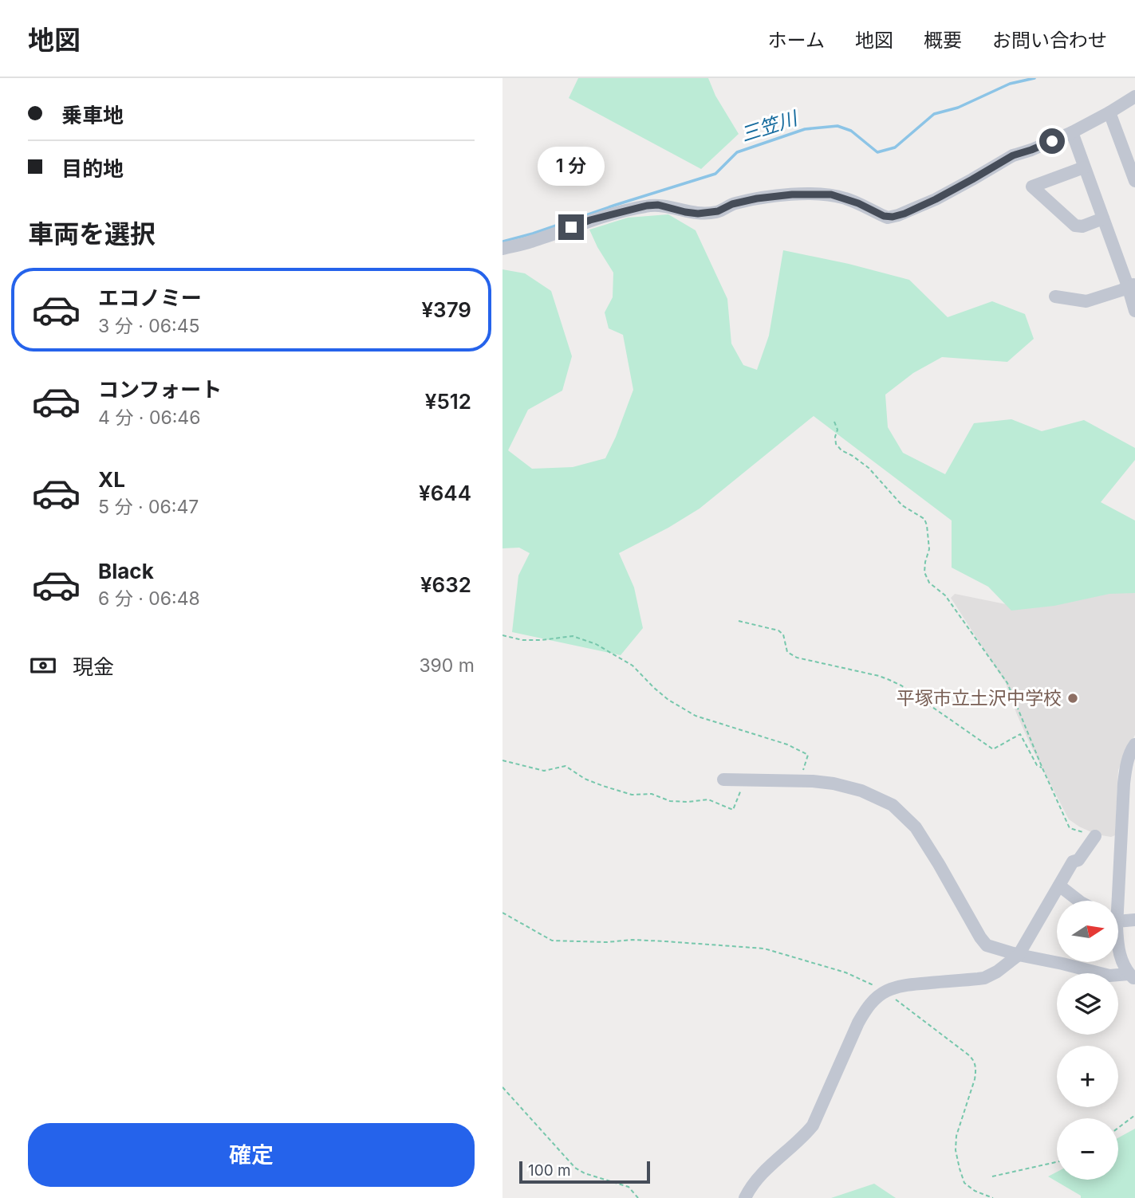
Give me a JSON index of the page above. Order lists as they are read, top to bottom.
{
  "water": ["三笠川"],
  "places": ["平塚市立土沢中学校"],
  "scale_bar": "100 m",
  "north": "right",
  "page": {
    "header": "地図",
    "nav": [
      "ホーム",
      "地図",
      "概要",
      "お問い合わせ"
    ],
    "banner": ["乗車地", "目的地"],
    "bubble": "1 分",
    "heading": "車両を選択",
    "list": [
      {
        "name": "エコノミー",
        "note": "3 分 · 06:45",
        "value": "¥379"
      },
      {
        "name": "コンフォート",
        "note": "4 分 · 06:46",
        "value": "¥512"
      },
      {
        "name": "XL",
        "note": "5 分 · 06:47",
        "value": "¥644"
      },
      {
        "name": "Black",
        "note": "6 分 · 06:48",
        "value": "¥632"
      }
    ],
    "pay": ["現金", "390 m"],
    "map_buttons": ["+", "−"],
    "buttons": "確定",
    "scale": "100 m"
  }
}
